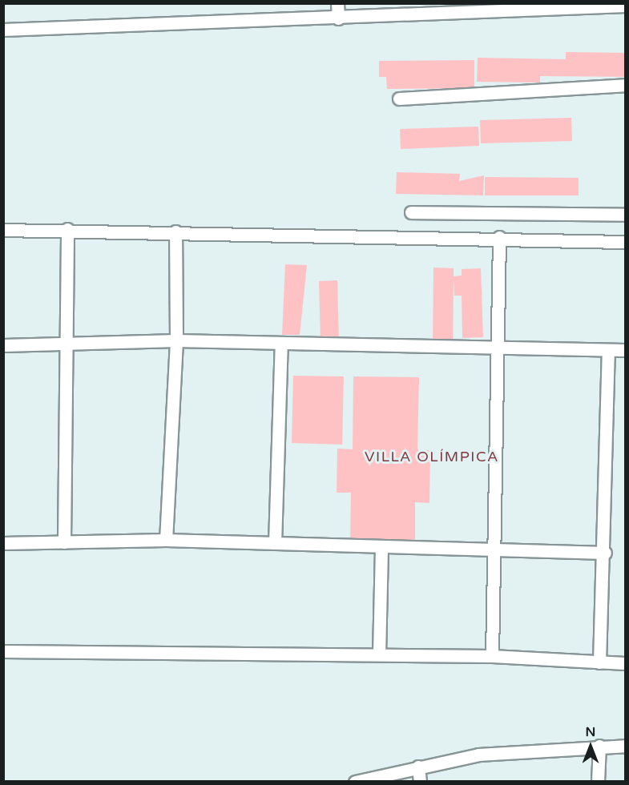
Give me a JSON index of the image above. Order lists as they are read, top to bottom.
{
  "districts": ["VILLA OLÍMPICA"],
  "north": "top"
}
